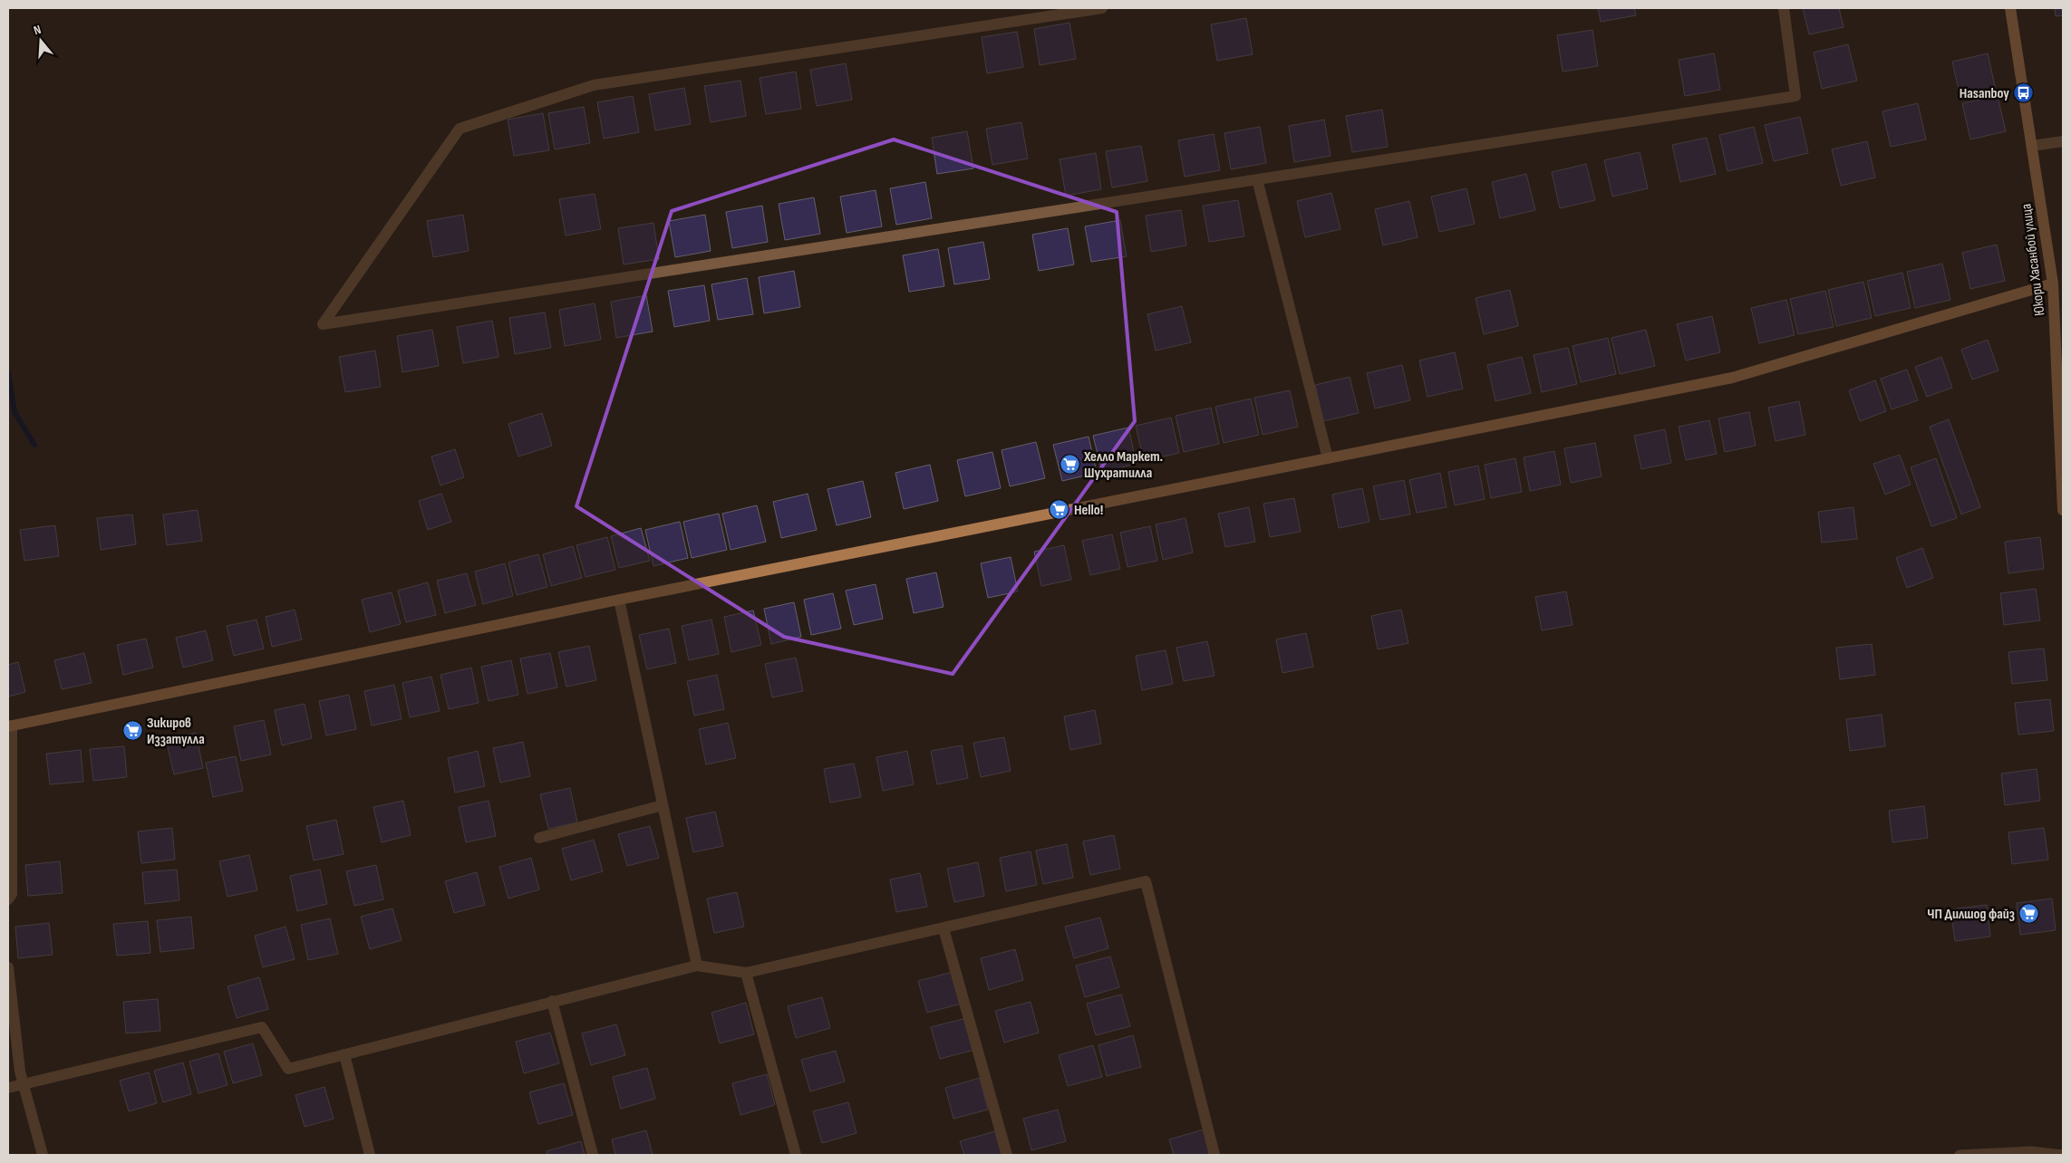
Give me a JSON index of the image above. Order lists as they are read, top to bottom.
{
  "streets": {
    "street": ["Юкори Хасанбой улица"]
  },
  "places": {
    "bus stop": ["Hasanboy"],
    "supermarket": [
      "Хелло Маркет. Шухратилла",
      "Hello!",
      "Зикиров Иззатулла",
      "ЧП Дилшод файз"
    ]
  },
  "north": "top"
}
